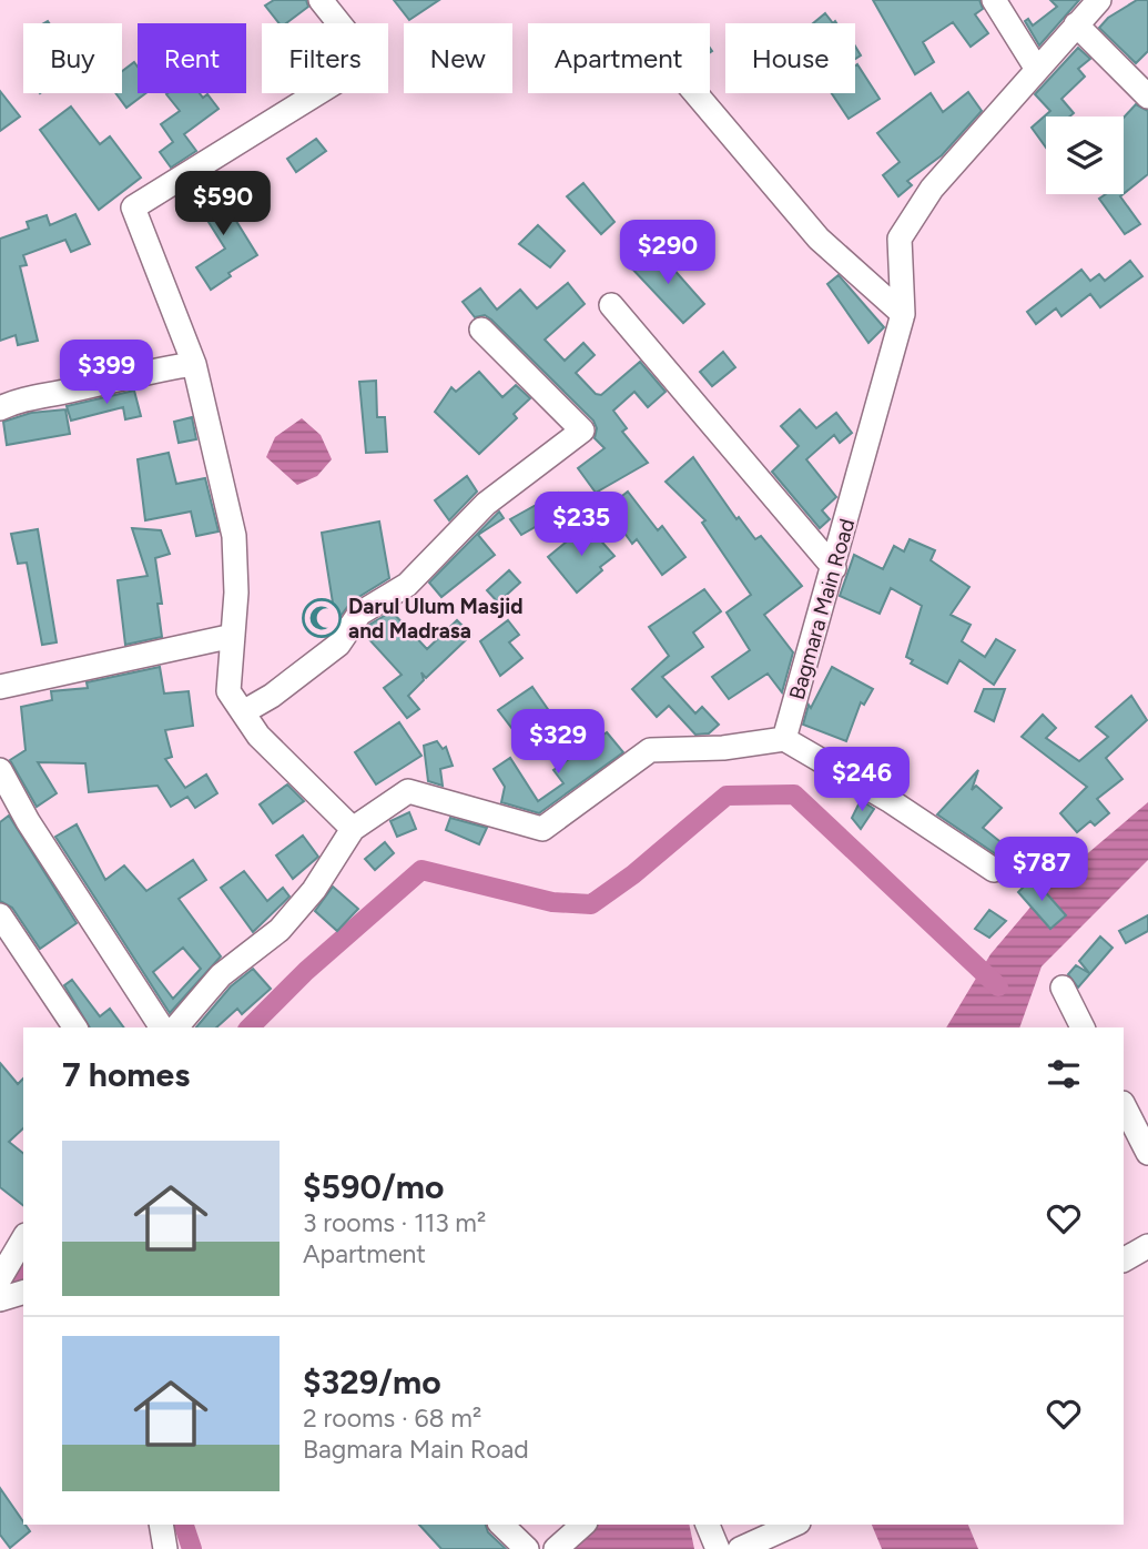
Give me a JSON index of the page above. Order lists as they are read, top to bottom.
{
  "streets": {
    "street": ["Bagmara Main Road"]
  },
  "places": {
    "mosque": ["Darul Ulum Masjid and Madrasa"]
  },
  "page": {
    "chip": [
      "Buy",
      "Rent",
      "Filters",
      "New",
      "Apartment",
      "House"
    ],
    "price": [
      "$590",
      "$290",
      "$399",
      "$235",
      "$329",
      "$246",
      "$787"
    ],
    "heading": "7 homes",
    "list": [
      {
        "name": "$590/mo",
        "note": "3 rooms · 113 m² · Apartment"
      },
      {
        "name": "$329/mo",
        "note": "2 rooms · 68 m² · Bagmara Main Road"
      }
    ]
  }
}
